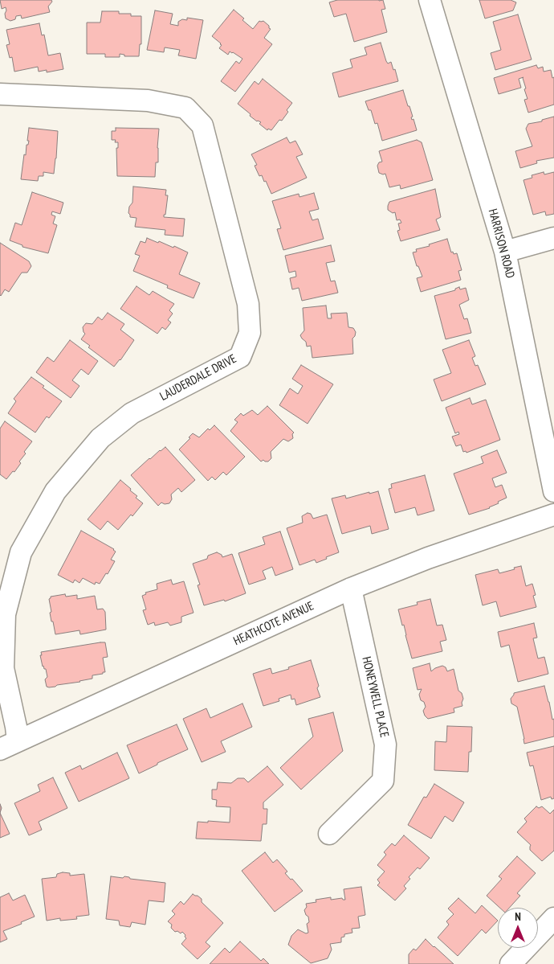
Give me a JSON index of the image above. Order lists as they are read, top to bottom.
{
  "streets": {
    "street": [
      "HARRISON ROAD",
      "LAUDERDALE DRIVE",
      "HEATHCOTE AVENUE",
      "HONEYWELL PLACE"
    ]
  },
  "crossings": [
    ["LAUDERDALE DRIVE", "HEATHCOTE AVENUE"],
    ["HEATHCOTE AVENUE", "HONEYWELL PLACE"]
  ],
  "north": "top"
}
